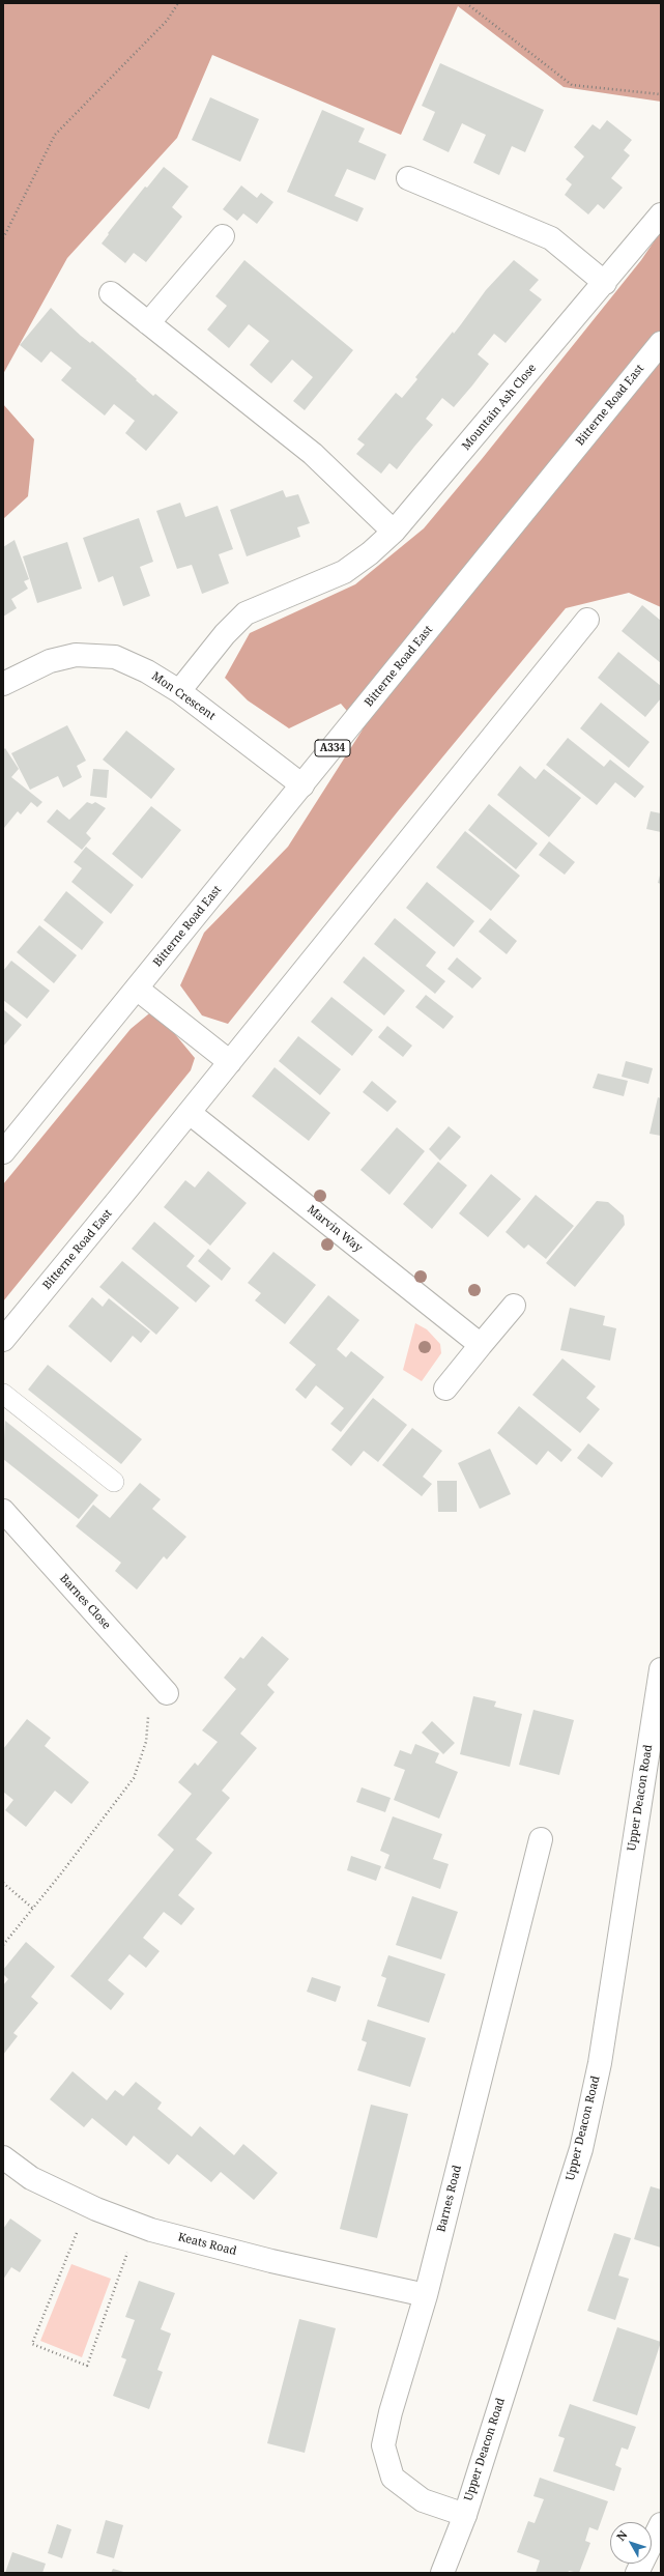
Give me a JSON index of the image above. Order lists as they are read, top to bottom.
{
  "streets": {
    "street": [
      "Bitterne Road East",
      "Mountain Ash Close",
      "Mon Crescent",
      "A334",
      "Marvin Way",
      "Barnes Close",
      "Upper Deacon Road",
      "Barnes Road",
      "Keats Road"
    ]
  },
  "crossings": [
    ["Bitterne Road East", "Mon Crescent"],
    ["Bitterne Road East", "Marvin Way"],
    ["Mountain Ash Close", "Mon Crescent"],
    ["Upper Deacon Road", "Barnes Road"],
    ["Barnes Road", "Keats Road"]
  ],
  "north": "top left"
}
